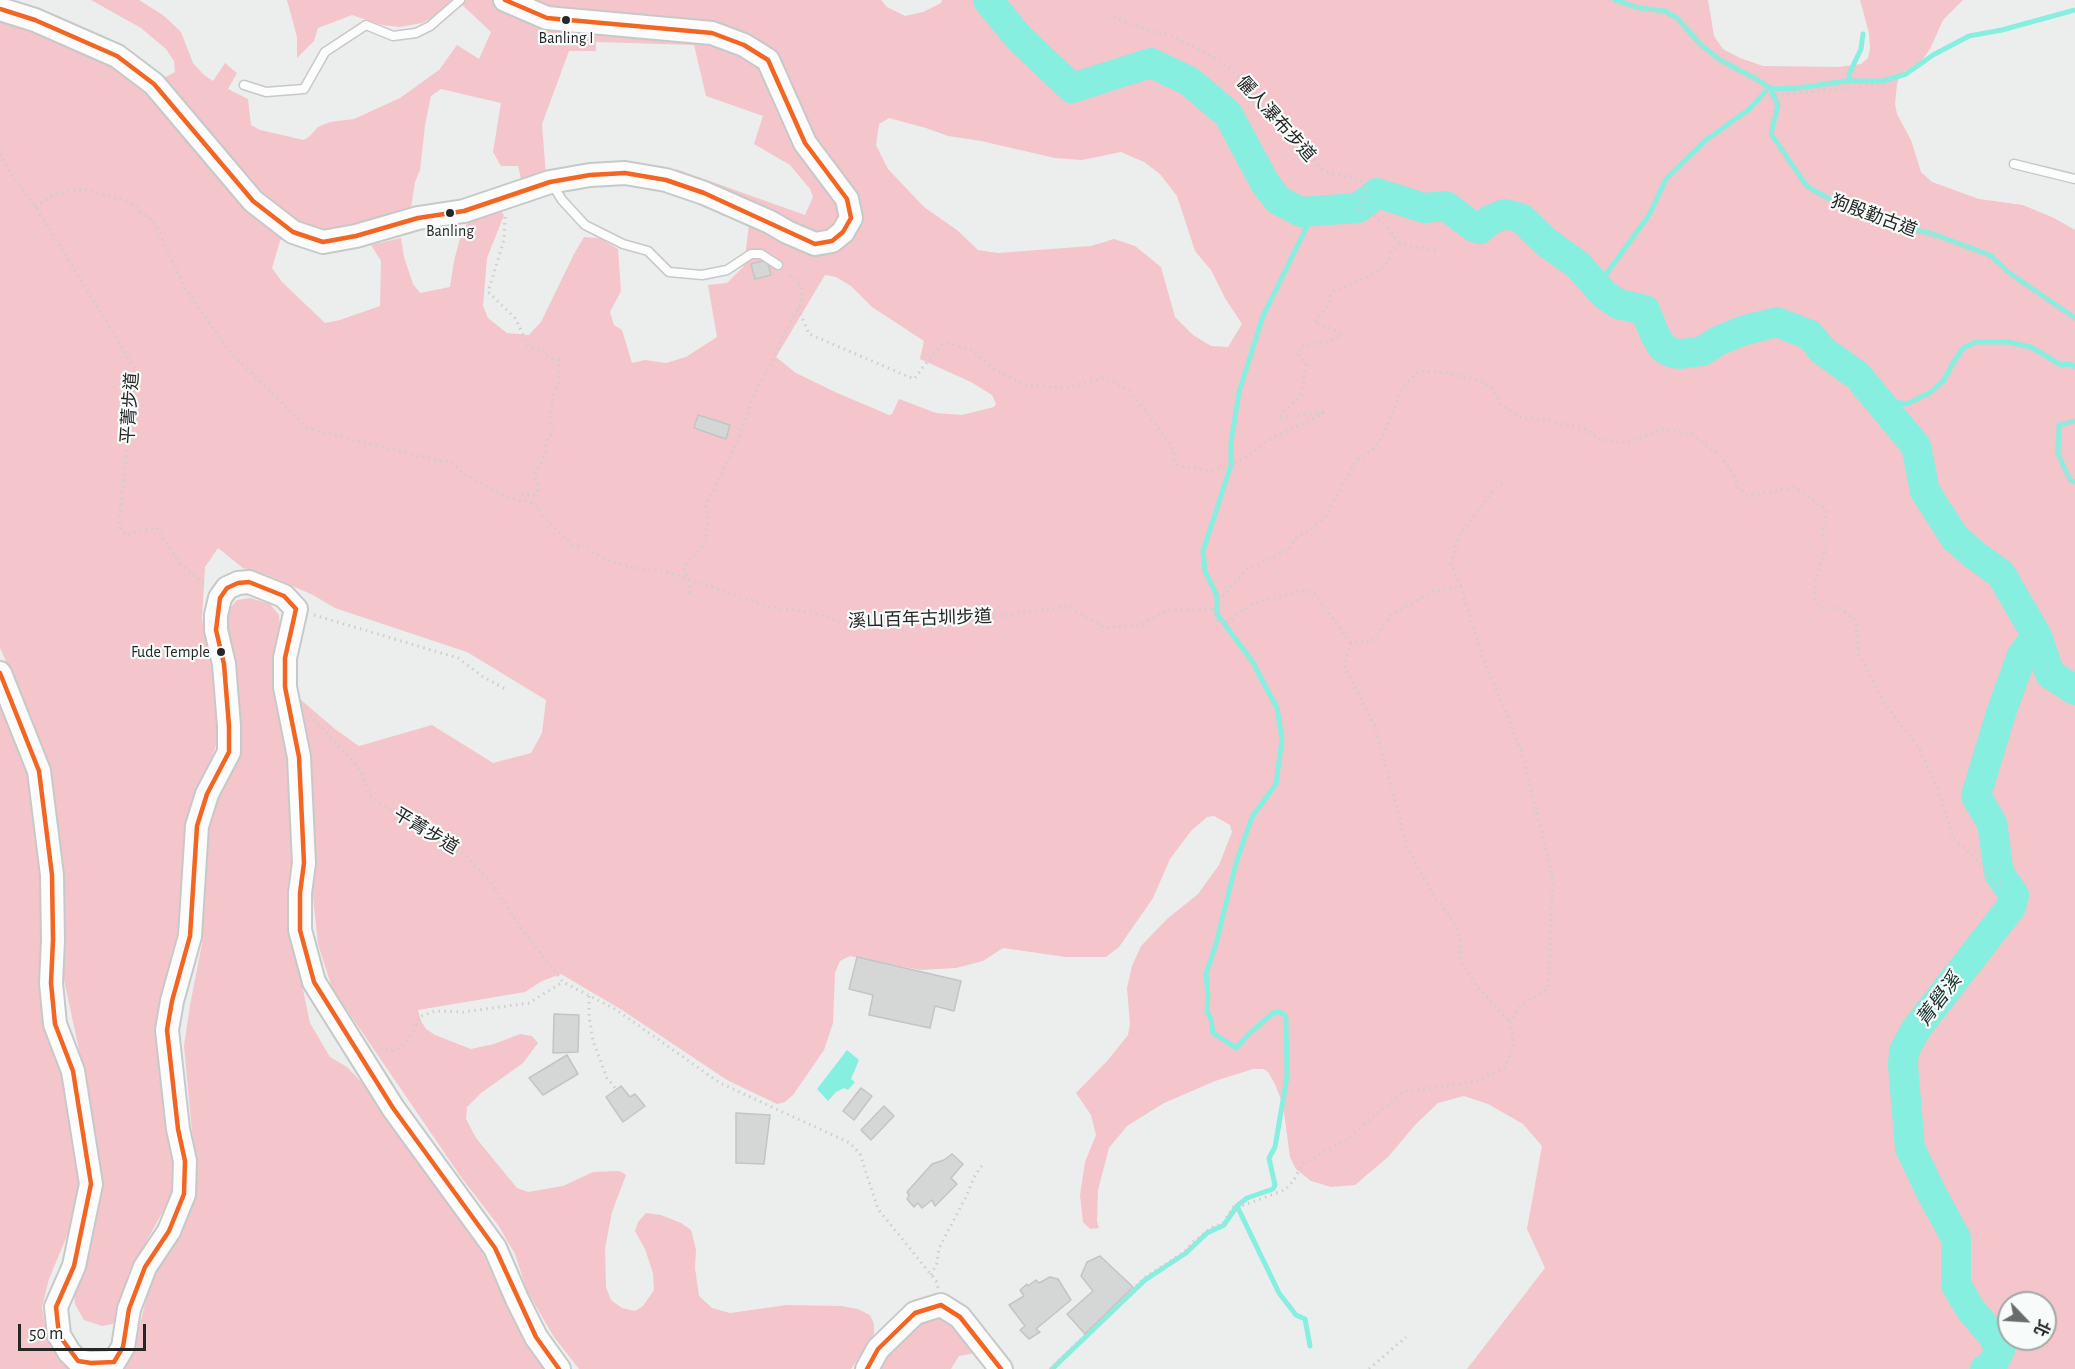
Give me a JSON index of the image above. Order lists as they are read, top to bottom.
{
  "streets": {
    "path": [
      "儷人瀑布步道",
      "狗殷勤古道",
      "平菁步道",
      "溪山百年古圳步道"
    ]
  },
  "water": ["菁礐溪"],
  "places": ["Banling I", "Banling", "Fude Temple"],
  "scale_bar": "50 m",
  "north": "bottom right"
}
